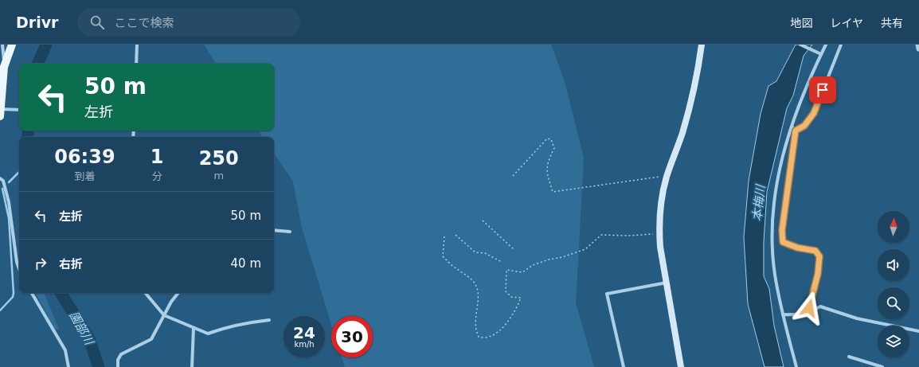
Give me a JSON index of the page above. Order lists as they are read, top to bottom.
{
  "water": ["本梅川", "園部川"],
  "north": "top",
  "page": {
    "header": "Drivr",
    "search": "ここで検索",
    "nav": ["地図", "レイヤ", "共有"],
    "turn": ["50 m", "左折"],
    "eta": [
      "06:39",
      "到着",
      "1",
      "分",
      "250",
      "m"
    ],
    "list": [
      {
        "name": "左折",
        "value": "50 m"
      },
      {
        "name": "右折",
        "value": "40 m"
      }
    ],
    "speed": "24 km/h",
    "limit": "30"
  }
}
